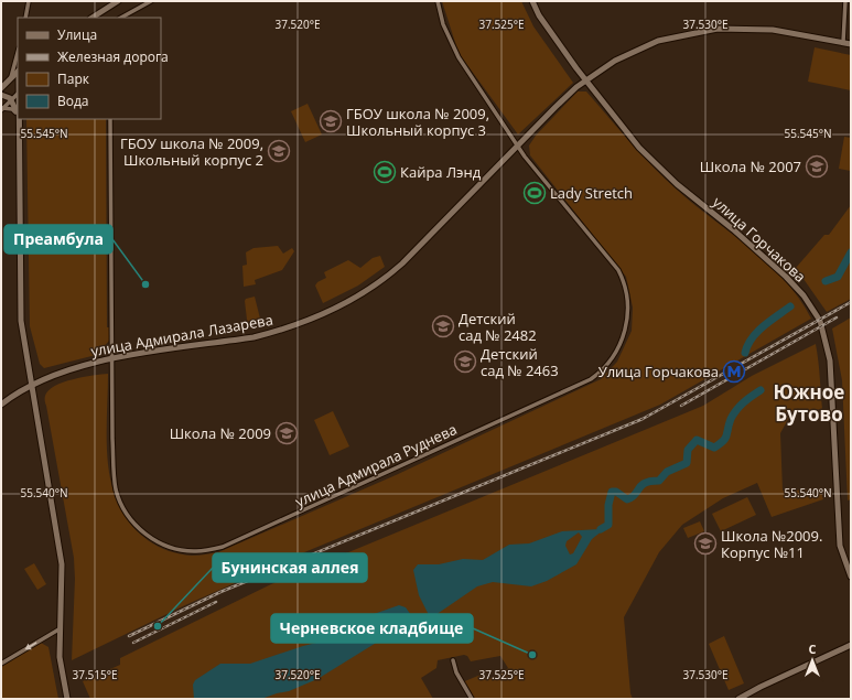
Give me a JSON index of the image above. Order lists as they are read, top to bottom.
{
  "streets": {
    "street": ["улица Горчакова", "улица Адмирала Лазарева", "улица Адмирала Руднева"]
  },
  "crossings": [
    ["улица Горчакова", "улица Адмирала Лазарева"],
    ["улица Адмирала Лазарева", "улица Адмирала Руднева"]
  ],
  "districts": ["Южное Бутово"],
  "places": {
    "school or university": [
      "ГБОУ школа № 2009, Школьный корпус 3",
      "ГБОУ школа № 2009, Школьный корпус 2",
      "Школа № 2007",
      "Детский сад № 2482",
      "Детский сад № 2463",
      "Школа № 2009",
      "Школа №2009. Корпус №11"
    ],
    "sports": ["Кайра Лэнд", "Lady Stretch"],
    "other": ["Преамбула", "Бунинская аллея", "Черневское кладбище"],
    "metro station": ["Улица Горчакова"]
  },
  "legend": [
    "Улица",
    "Железная дорога",
    "Парк",
    "Вода"
  ],
  "north": "top",
  "coordinates": [
    "37.520°E",
    "37.525°E",
    "37.530°E",
    "55.545°N",
    "55.540°N",
    "37.515°E"
  ]
}
